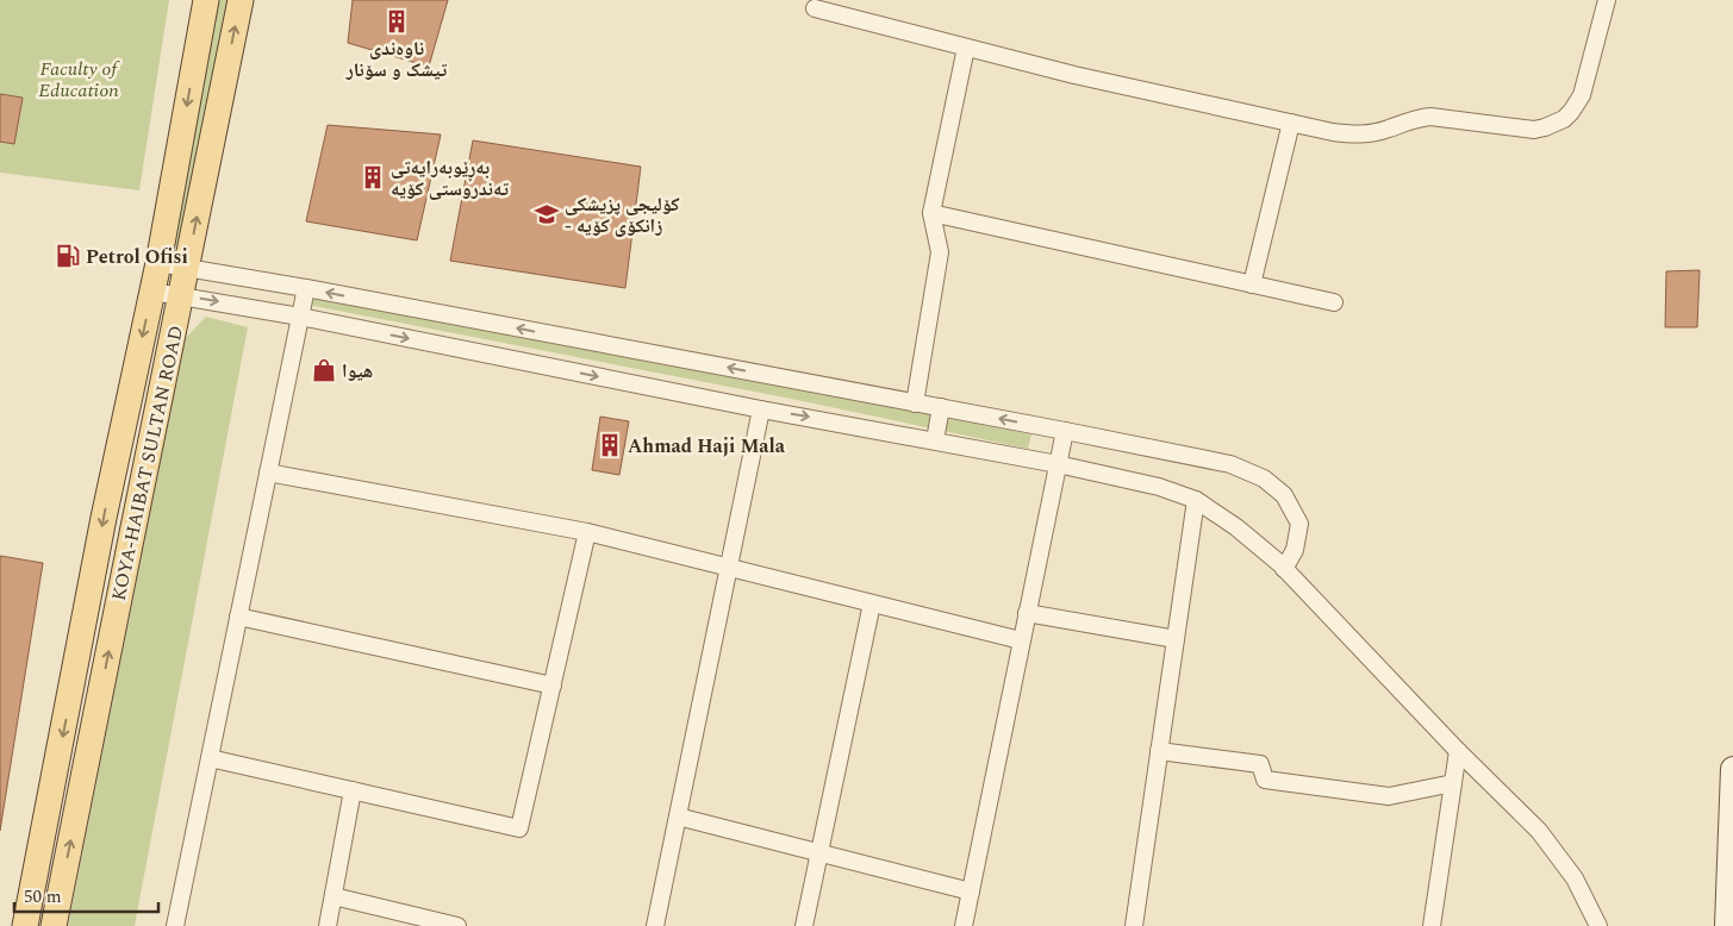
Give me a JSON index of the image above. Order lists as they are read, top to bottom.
{
  "streets": {
    "main road": ["KOYA-HAIBAT SULTAN ROAD"]
  },
  "parks": ["Faculty of Education"],
  "places": {
    "building": ["ناوەندی تیشک و سۆنار", "بەڕێوبەرایەتی تەندروستی کۆیە", "Ahmad Haji Mala"],
    "school or university": ["کۆلیجی پزیشکی - زانکۆی کۆیە"],
    "fuel station": ["Petrol Ofisi"],
    "shop": ["هیوا"]
  },
  "scale_bar": "50 m"
}
